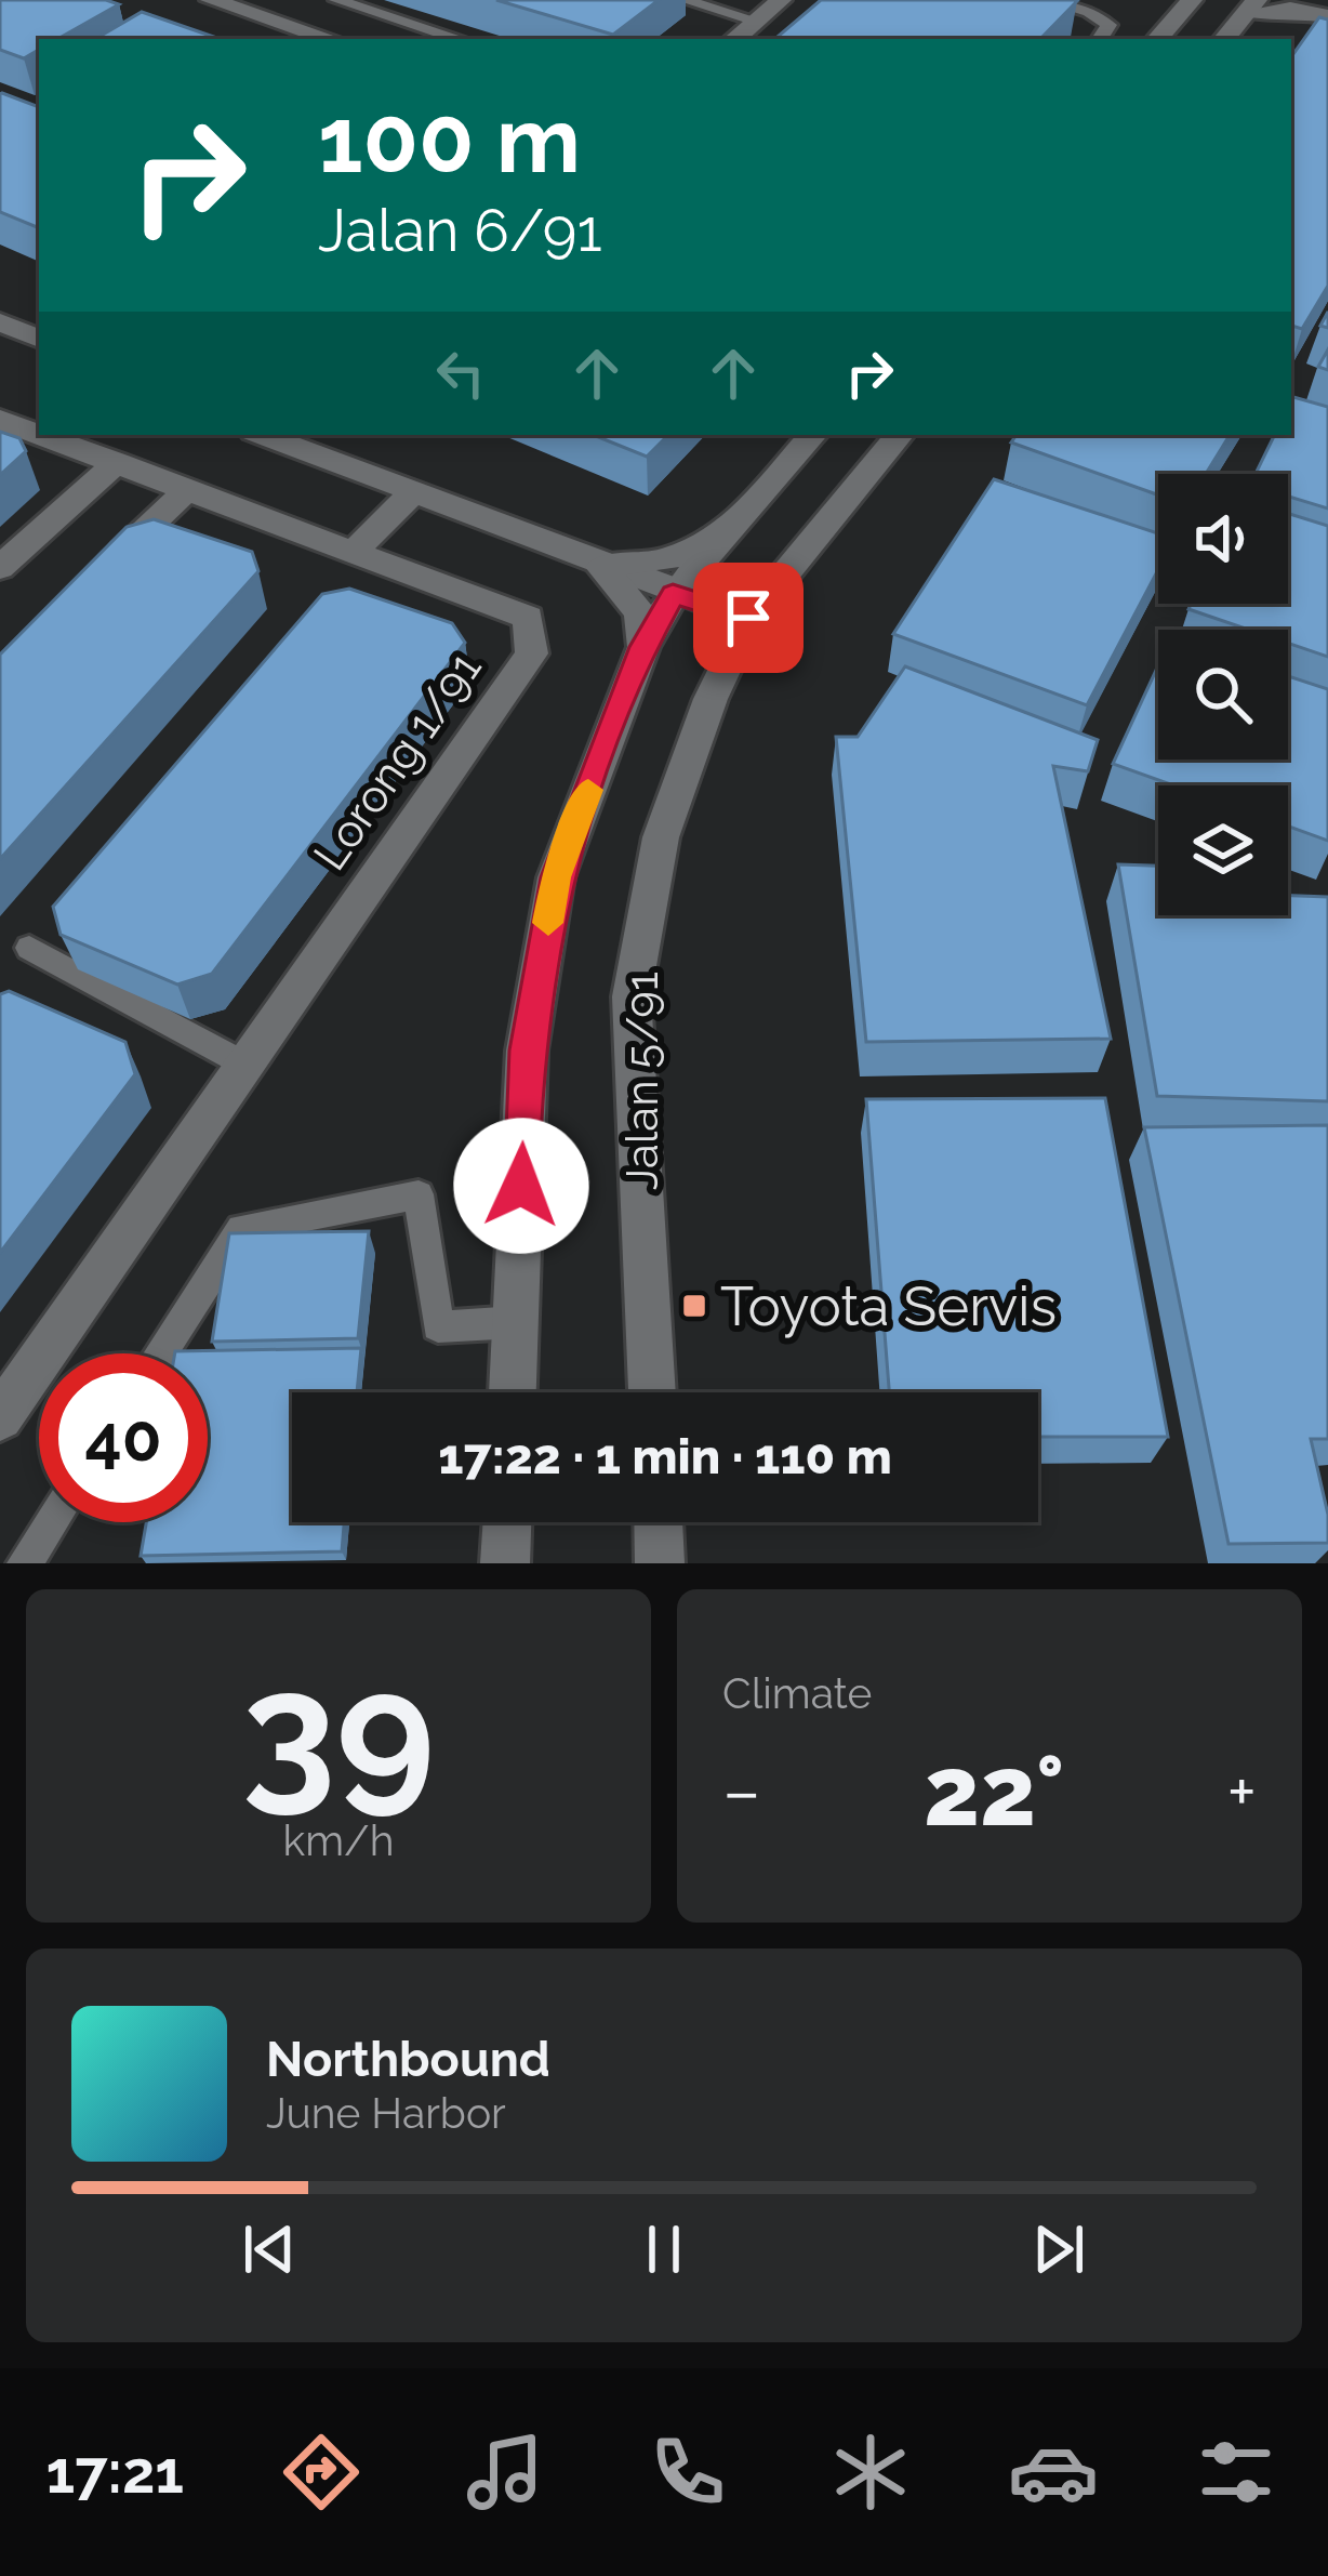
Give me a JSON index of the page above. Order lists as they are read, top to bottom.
{
  "streets": {
    "street": ["Lorong 1/91", "Jalan 5/91"]
  },
  "places": {
    "transit": ["Toyota Servis"]
  },
  "page": {
    "turn": ["100 m", "Jalan 6/91"],
    "limit": "40",
    "trip": "17:22 · 1 min · 110 m",
    "tile": [
      ["39", "km/h"],
      "Climate"
    ],
    "heat": ["−", "22°", "+"],
    "song": ["Northbound", "June Harbor"],
    "tabs": "17:21"
  }
}
